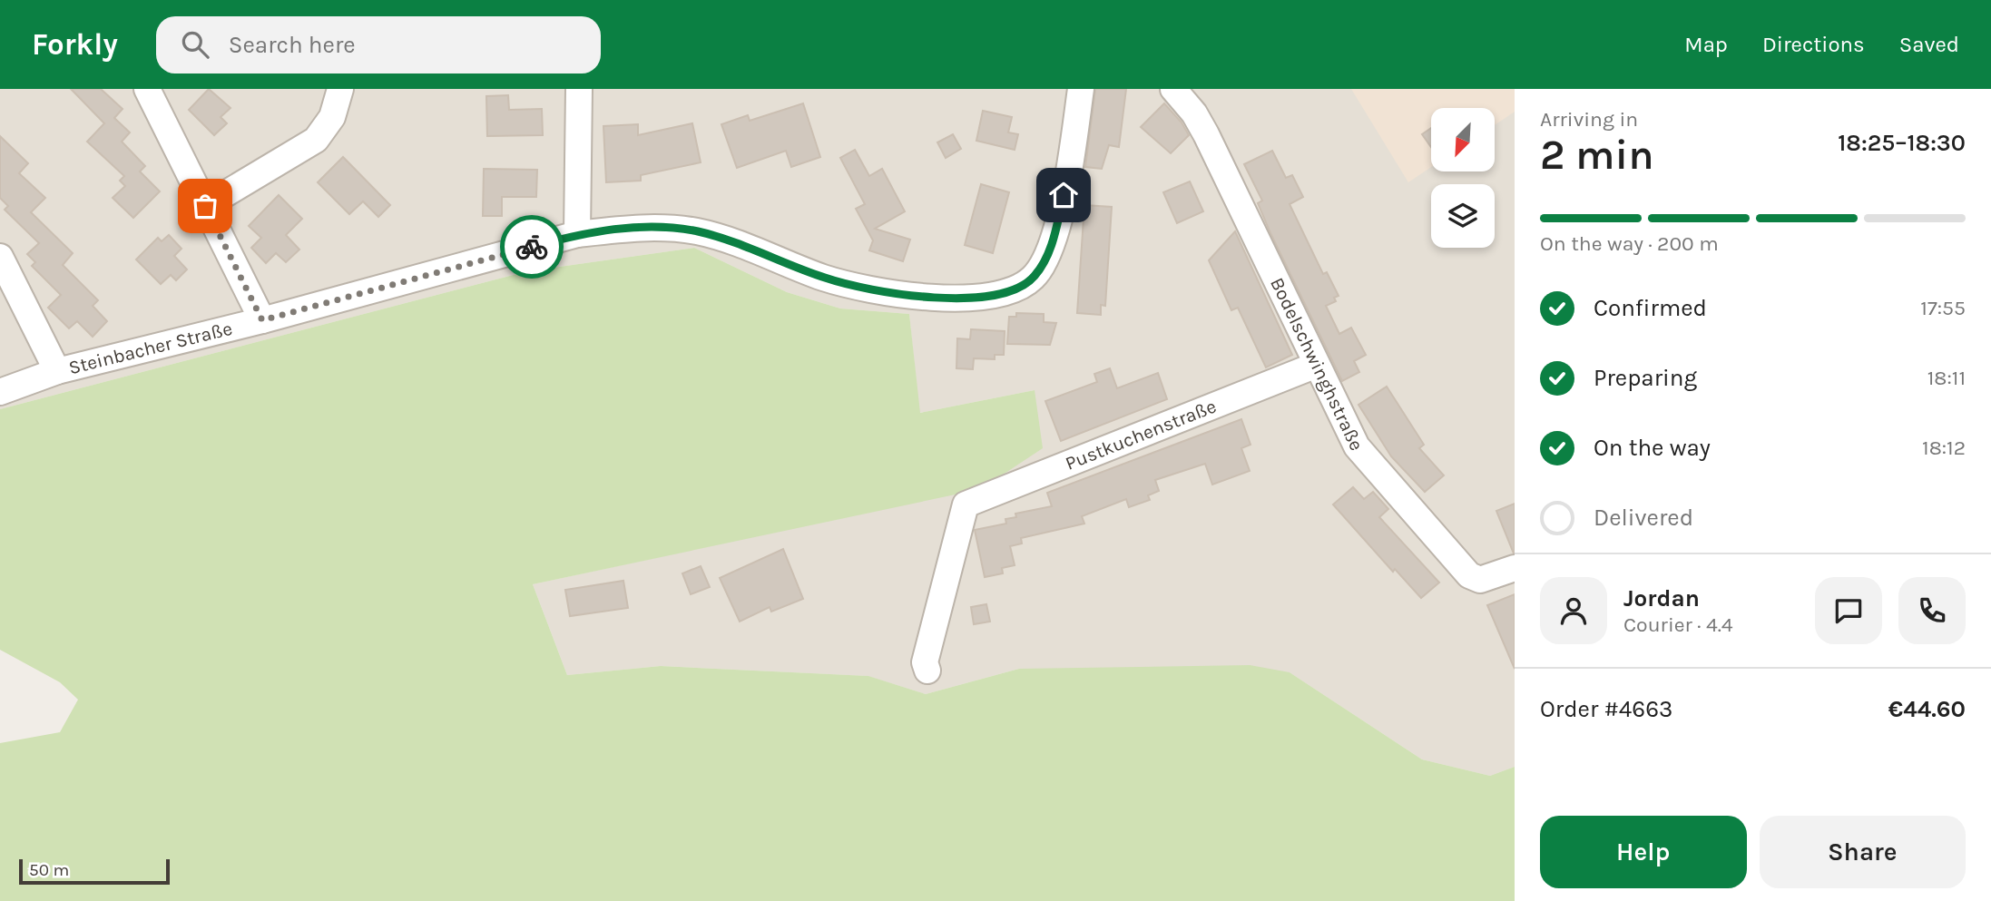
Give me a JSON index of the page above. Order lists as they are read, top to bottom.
{
  "streets": {
    "street": ["Steinbacher Straße", "Bodelschwinghstraße", "Pustkuchenstraße"]
  },
  "crossings": [
    ["Bodelschwinghstraße", "Pustkuchenstraße"]
  ],
  "scale_bar": "50 m",
  "north": "bottom left",
  "page": {
    "header": "Forkly",
    "search": "Search here",
    "nav": ["Map", "Directions", "Saved"],
    "heading": ["2 min", "Arriving in", "18:25–18:30"],
    "panel": [
      "Jordan",
      "Courier · 4.4",
      "Order #4663",
      "€44.60"
    ],
    "bar": "On the way · 200 m",
    "list": [
      ["Confirmed", "17:55"],
      ["Preparing", "18:11"],
      ["On the way", "18:12"],
      "Delivered"
    ],
    "buttons": ["Help", "Share"],
    "scale": "50 m"
  }
}
